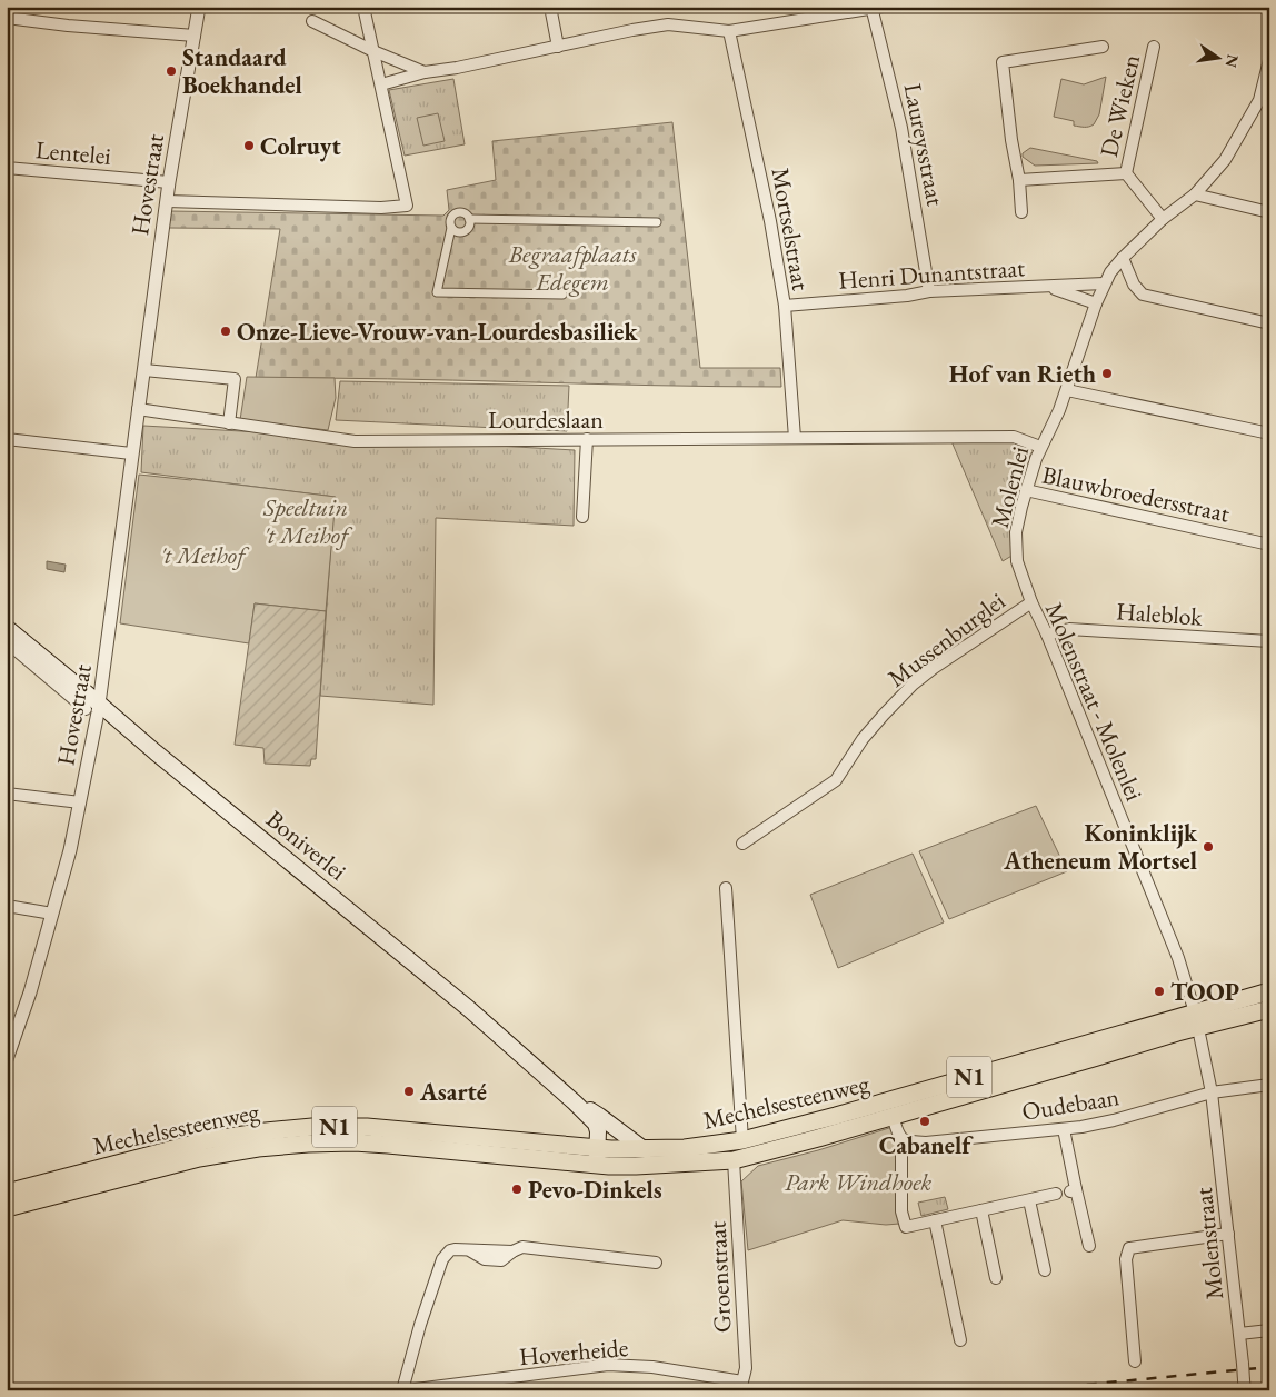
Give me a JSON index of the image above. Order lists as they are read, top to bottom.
{
  "streets": {
    "main road": ["Boniverlei", "N1", "Mechelsesteenweg"],
    "street": [
      "De Wieken",
      "Laureysstraat",
      "Lentelei",
      "Hovestraat",
      "Mortselstraat",
      "Henri Dunantstraat",
      "Lourdeslaan",
      "Molenlei",
      "Blauwbroedersstraat",
      "Haleblok",
      "Mussenburglei",
      "Molenstraat - Molenlei",
      "Oudebaan",
      "Molenstraat",
      "Groenstraat",
      "Hoverheide"
    ]
  },
  "crossings": [
    ["Laureysstraat", "Henri Dunantstraat"],
    ["Lentelei", "Hovestraat"],
    ["Hovestraat", "Lourdeslaan"],
    ["Hovestraat", "Boniverlei"],
    ["Mortselstraat", "Henri Dunantstraat"],
    ["Mortselstraat", "Lourdeslaan"],
    ["Lourdeslaan", "Molenlei"],
    ["Molenlei", "Blauwbroedersstraat"],
    ["Molenlei", "Molenstraat - Molenlei"],
    ["Blauwbroedersstraat", "Molenstraat - Molenlei"],
    ["Haleblok", "Molenstraat - Molenlei"],
    ["Mussenburglei", "Molenstraat - Molenlei"],
    ["Molenstraat - Molenlei", "Mechelsesteenweg"],
    ["Molenstraat - Molenlei", "Oudebaan"],
    ["Molenstraat - Molenlei", "Molenstraat"],
    ["Boniverlei", "Mechelsesteenweg"],
    ["Mechelsesteenweg", "Groenstraat"],
    ["Oudebaan", "Molenstraat"],
    ["Groenstraat", "Hoverheide"]
  ],
  "parks": [
    "Begraafplaats Edegem",
    "Speeltuin 't Meihof",
    "'t Meihof",
    "Park Windhoek"
  ],
  "places": [
    "Standaard Boekhandel",
    "Colruyt",
    "Onze-Lieve-Vrouw-van-Lourdesbasiliek",
    "Hof van Rieth",
    "Koninklijk Atheneum Mortsel",
    "TOOP",
    "Asarté",
    "Cabanelf",
    "Pevo-Dinkels"
  ],
  "north": "right"
}
